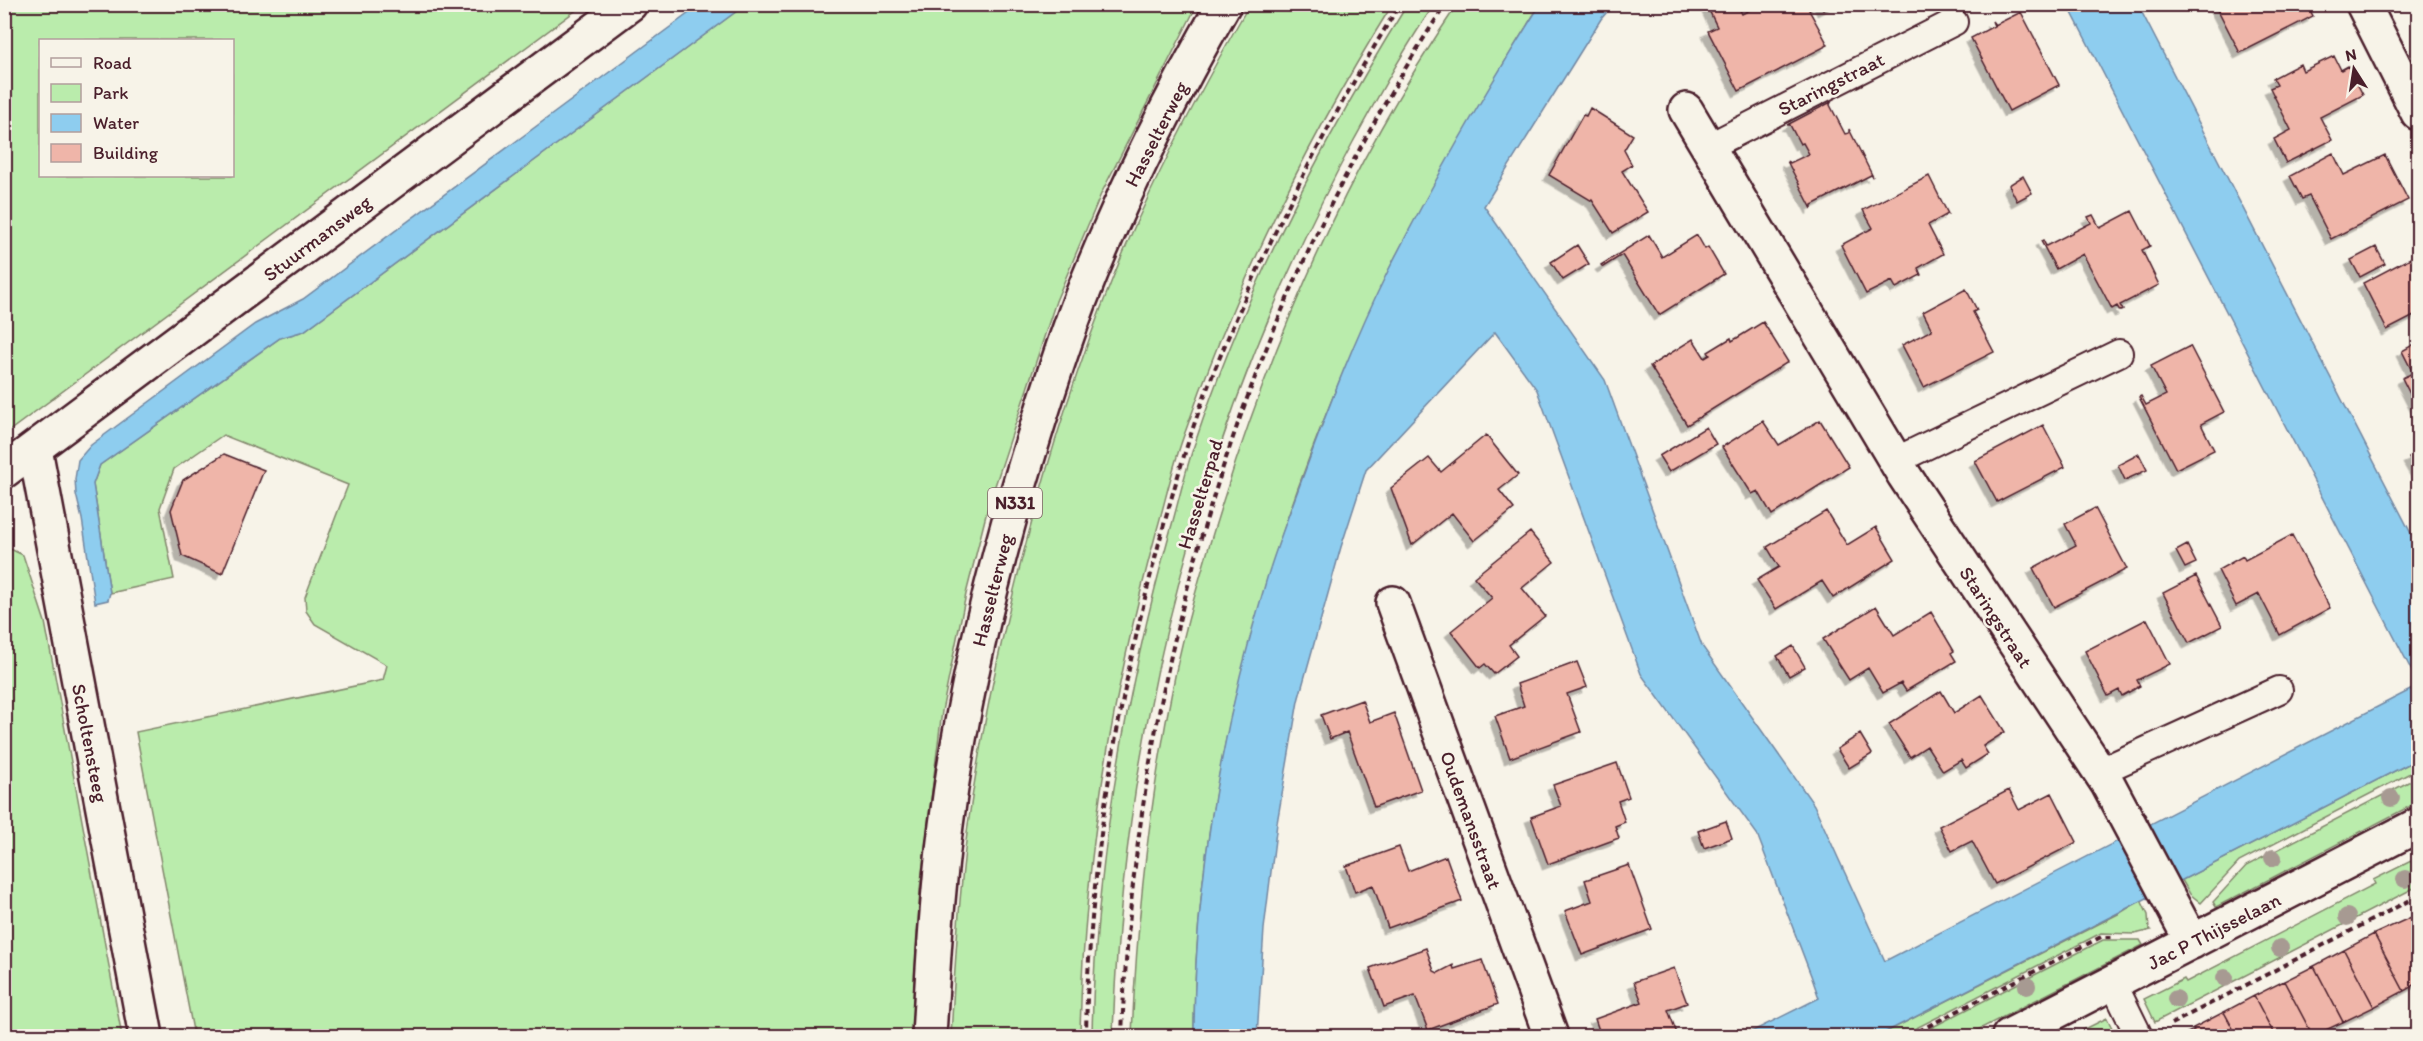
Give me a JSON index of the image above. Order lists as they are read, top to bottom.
{
  "streets": {
    "street": [
      "Staringstraat",
      "Hasselterweg",
      "Stuurmansweg",
      "N331",
      "Scholtensteeg",
      "Oudemansstraat",
      "Jac P Thijsselaan"
    ],
    "path": ["Hasselterpad"]
  },
  "crossings": [
    ["Staringstraat", "Jac P Thijsselaan"],
    ["Stuurmansweg", "Scholtensteeg"]
  ],
  "legend": [
    "Road",
    "Park",
    "Water",
    "Building"
  ],
  "north": "top"
}
